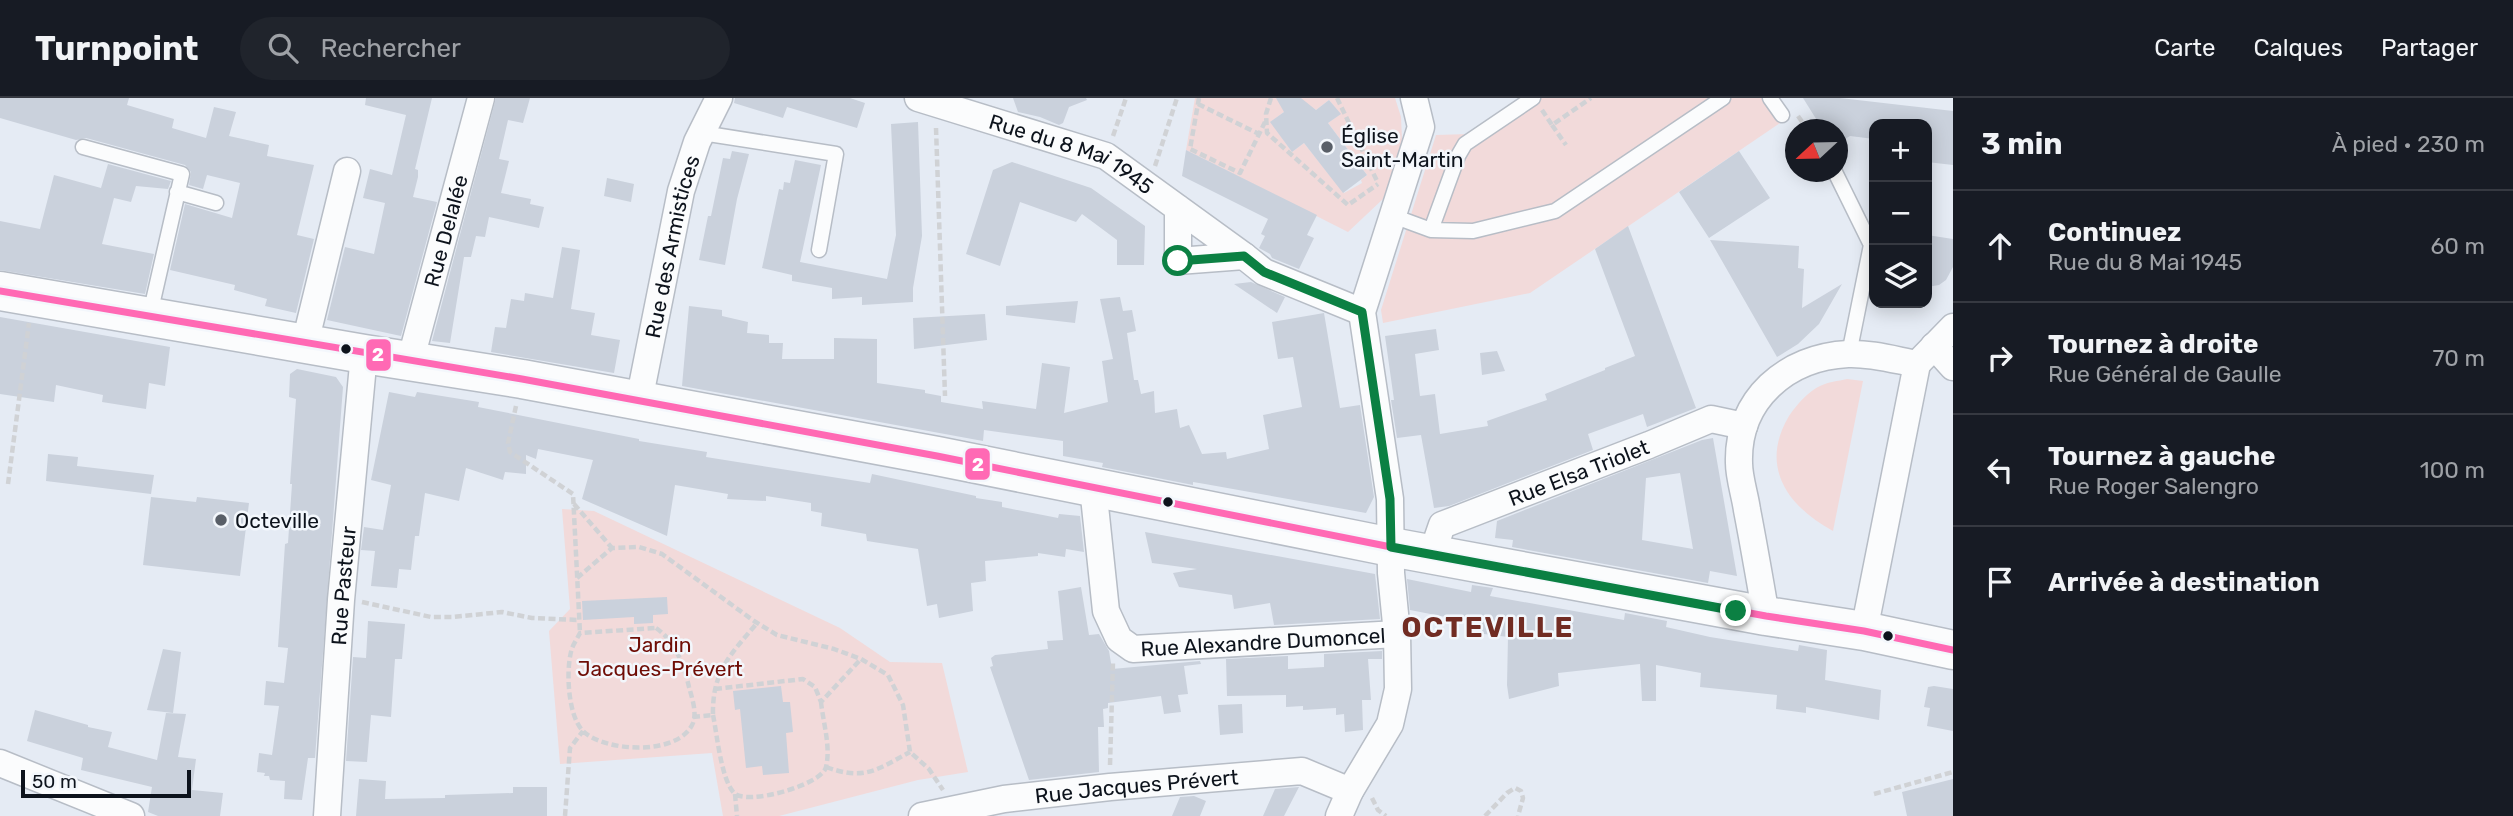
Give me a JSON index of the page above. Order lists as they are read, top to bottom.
{
  "streets": {
    "street": [
      "Rue du 8 Mai 1945",
      "Rue Delalée",
      "Rue des Armistices",
      "Rue Elsa Triolet",
      "Rue Pasteur",
      "Rue Alexandre Dumoncel",
      "Rue Jacques Prévert"
    ]
  },
  "districts": ["OCTEVILLE"],
  "parks": ["Jardin Jacques-Prévert"],
  "places": ["Église Saint-Martin", "Octeville"],
  "lines": ["transit line 2"],
  "scale_bar": "50 m",
  "north": "left",
  "page": {
    "header": "Turnpoint",
    "search": "Rechercher",
    "nav": ["Carte", "Calques", "Partager"],
    "heading": ["3 min", "À pied · 230 m"],
    "map_buttons": ["+", "−"],
    "list": [
      ["Continuez", "Rue du 8 Mai 1945", "60 m"],
      ["Tournez à droite", "Rue Général de Gaulle", "70 m"],
      ["Tournez à gauche", "Rue Roger Salengro", "100 m"],
      "Arrivée à destination"
    ],
    "scale": "50 m"
  }
}
